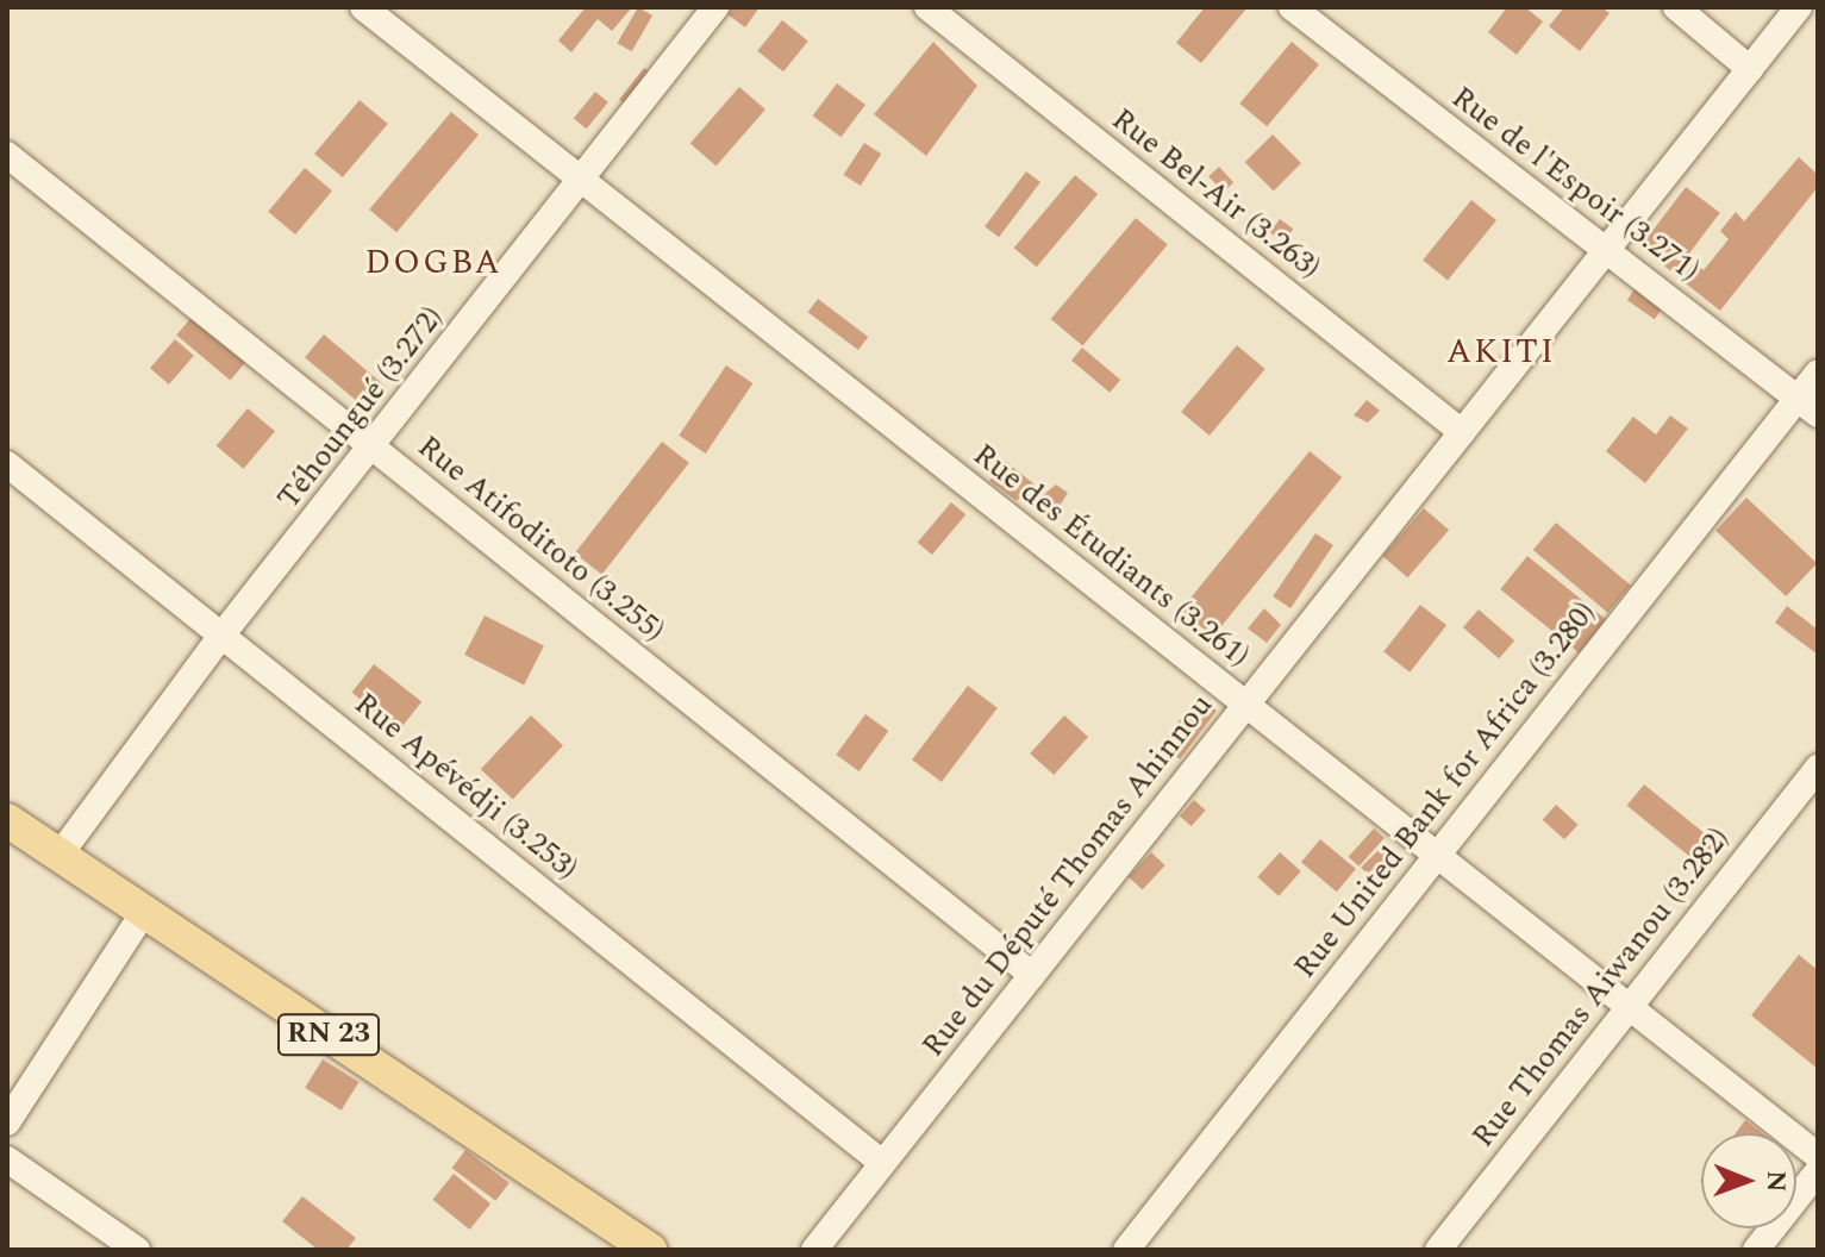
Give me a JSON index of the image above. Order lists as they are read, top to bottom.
{
  "streets": {
    "main road": ["RN 23"],
    "street": [
      "Rue de l'Espoir (3.271)",
      "Rue Bel-Air (3.263)",
      "Téhoungué (3.272)",
      "Rue Atifoditoto (3.255)",
      "Rue des Étudiants (3.261)",
      "Rue Apévédji (3.253)",
      "Rue United Bank for Africa (3.280)",
      "Rue du Député Thomas Ahinnou",
      "Rue Thomas Aiwanou (3.282)"
    ]
  },
  "crossings": [
    ["Rue de l'Espoir (3.271)", "Rue United Bank for Africa (3.280)"],
    ["Rue de l'Espoir (3.271)", "Rue du Député Thomas Ahinnou"],
    ["Rue Bel-Air (3.263)", "Rue du Député Thomas Ahinnou"],
    ["Téhoungué (3.272)", "Rue Atifoditoto (3.255)"],
    ["Téhoungué (3.272)", "Rue des Étudiants (3.261)"],
    ["Téhoungué (3.272)", "Rue Apévédji (3.253)"],
    ["Téhoungué (3.272)", "RN 23"],
    ["Rue Atifoditoto (3.255)", "Rue du Député Thomas Ahinnou"],
    ["Rue des Étudiants (3.261)", "Rue United Bank for Africa (3.280)"],
    ["Rue des Étudiants (3.261)", "Rue du Député Thomas Ahinnou"],
    ["Rue des Étudiants (3.261)", "Rue Thomas Aiwanou (3.282)"],
    ["Rue Apévédji (3.253)", "Rue du Député Thomas Ahinnou"]
  ],
  "districts": ["DOGBA", "AKITI"],
  "north": "right"
}
